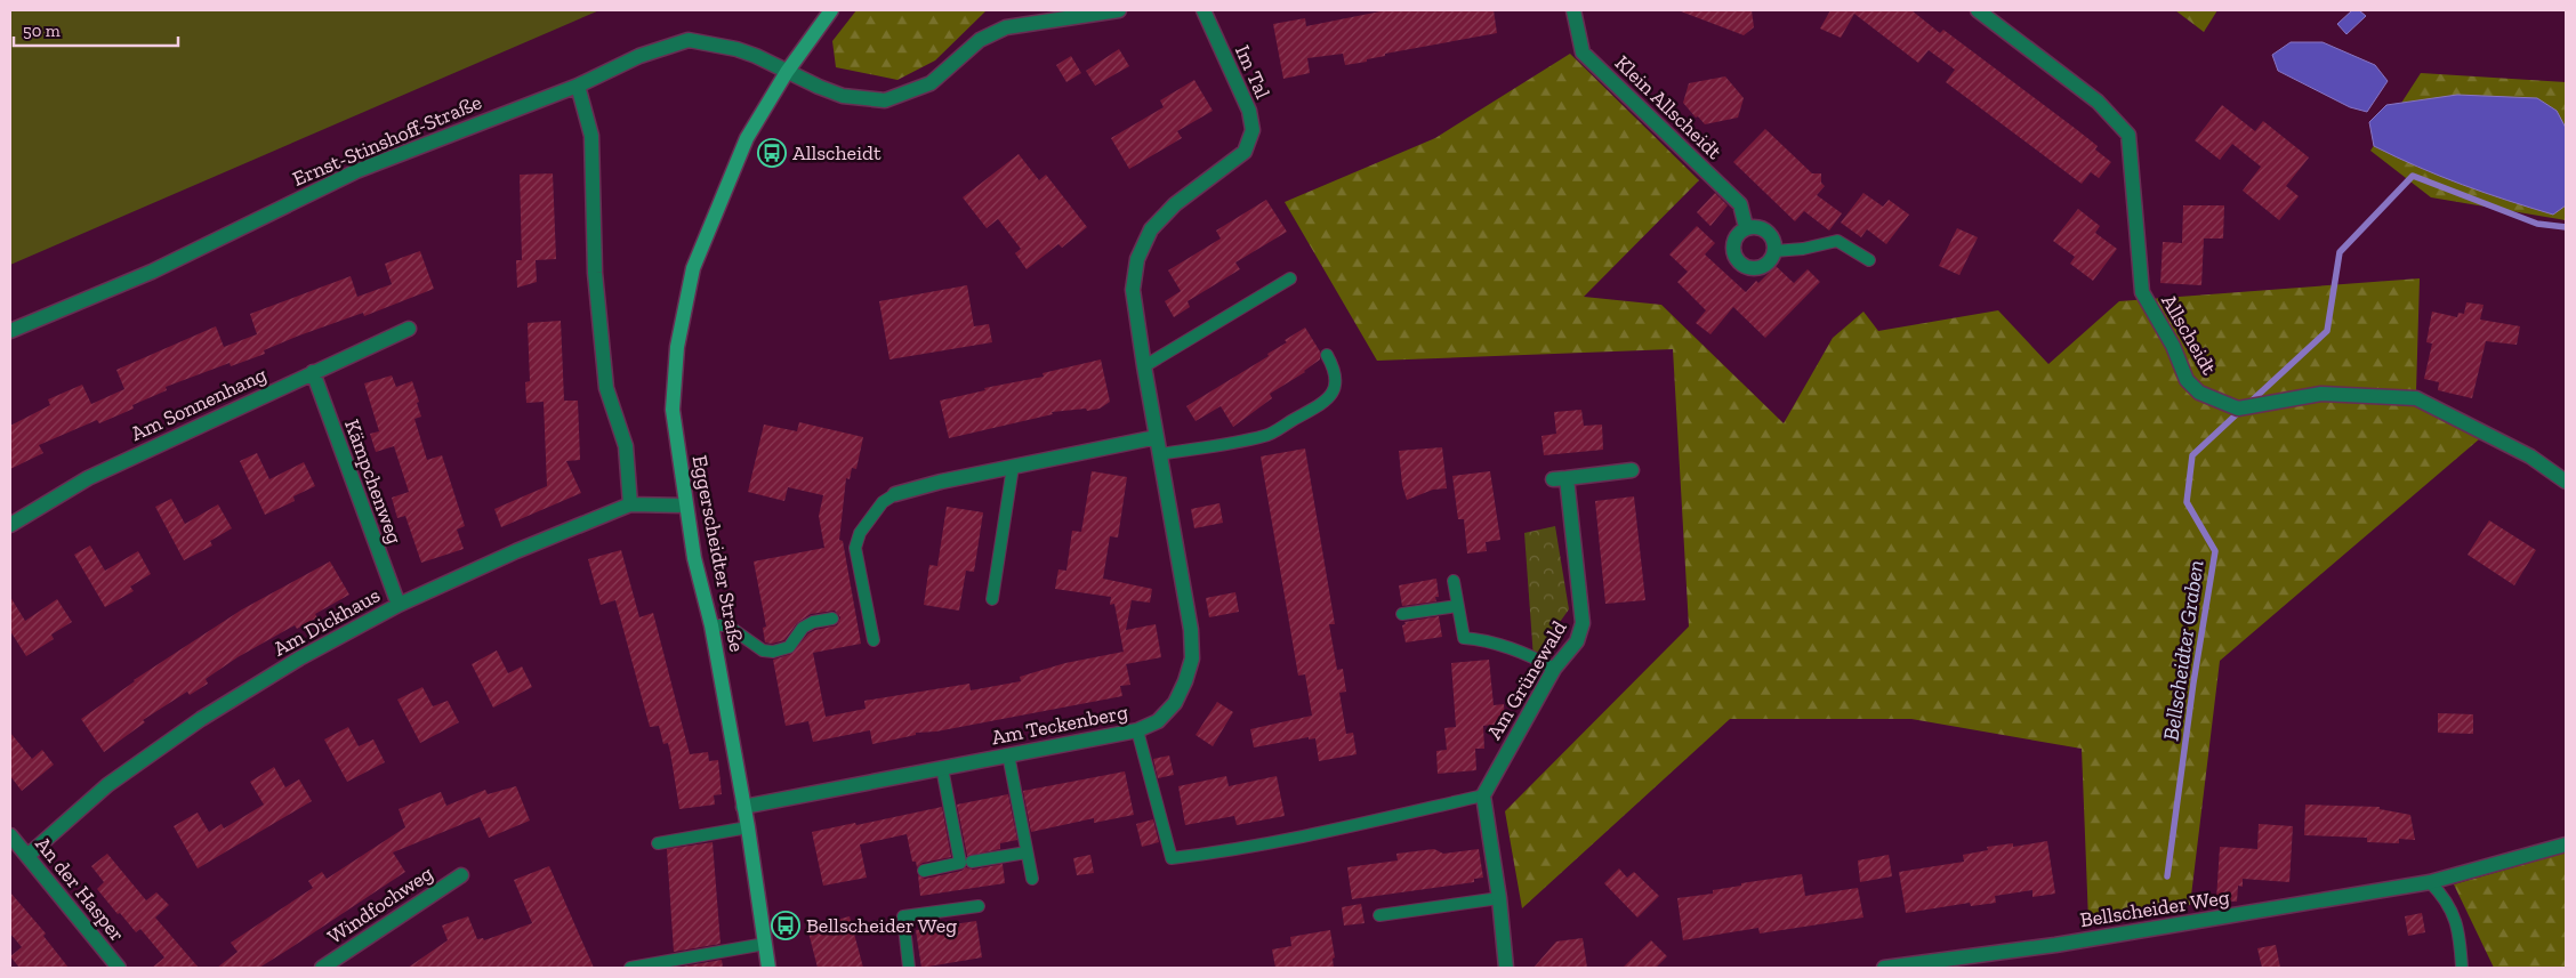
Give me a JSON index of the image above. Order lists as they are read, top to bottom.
{
  "streets": {
    "street": [
      "Im Tal",
      "Klein Allscheidt",
      "Ernst-Stinshoff-Straße",
      "Allscheidt",
      "Am Sonnenhang",
      "Kämpchenweg",
      "Eggerscheidter Straße",
      "Am Dickhaus",
      "Am Grünewald",
      "Am Teckenberg",
      "An der Hasper",
      "Windfochweg",
      "Bellscheider Weg"
    ]
  },
  "crossings": [
    ["Im Tal", "Am Teckenberg"],
    ["Ernst-Stinshoff-Straße", "Eggerscheidter Straße"],
    ["Am Sonnenhang", "Kämpchenweg"],
    ["Kämpchenweg", "Am Dickhaus"],
    ["Eggerscheidter Straße", "Am Dickhaus"],
    ["Eggerscheidter Straße", "Am Teckenberg"],
    ["Am Dickhaus", "An der Hasper"]
  ],
  "water": ["Bellscheidter Graben"],
  "places": {
    "bus stop": ["Allscheidt", "Bellscheider Weg"]
  },
  "scale_bar": "50 m"
}
